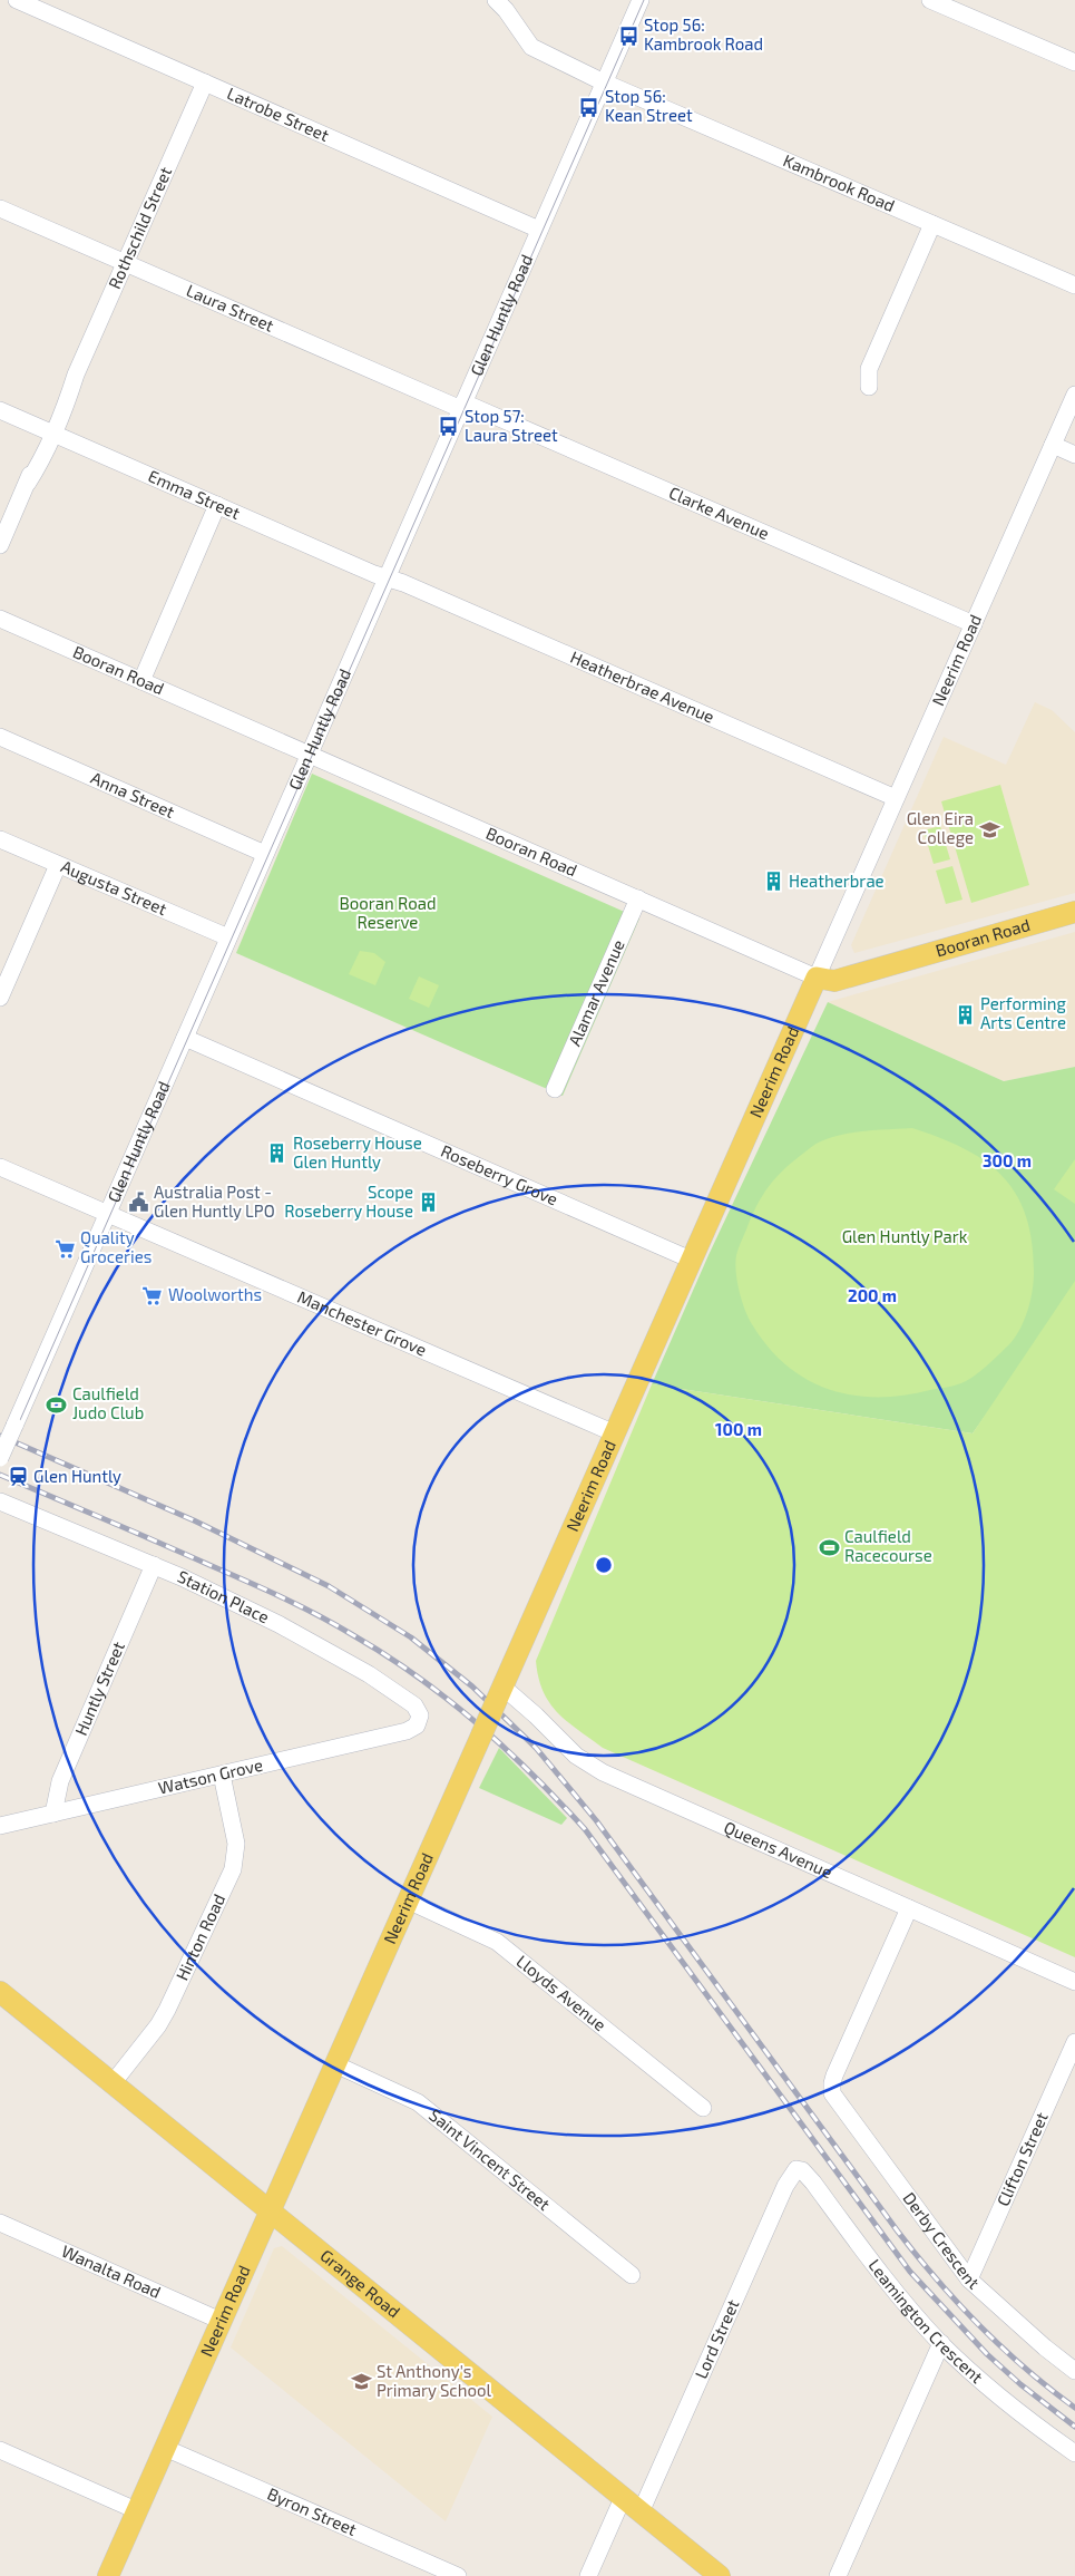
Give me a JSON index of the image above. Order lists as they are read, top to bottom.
{
  "streets": {
    "main road": ["Neerim Road", "Booran Road", "Grange Road"],
    "street": [
      "Latrobe Street",
      "Kambrook Road",
      "Rothschild Street",
      "Laura Street",
      "Glen Huntly Road",
      "Emma Street",
      "Clarke Avenue",
      "Heatherbrae Avenue",
      "Anna Street",
      "Augusta Street",
      "Alamar Avenue",
      "Roseberry Grove",
      "Manchester Grove",
      "Station Place",
      "Huntly Street",
      "Watson Grove",
      "Queens Avenue",
      "Hinton Road",
      "Lloyds Avenue",
      "Saint Vincent Street",
      "Clifton Street",
      "Derby Crescent",
      "Wanalta Road",
      "Leamington Crescent",
      "Lord Street",
      "Byron Street"
    ]
  },
  "crossings": [
    ["Latrobe Street", "Rothschild Street"],
    ["Latrobe Street", "Glen Huntly Road"],
    ["Kambrook Road", "Glen Huntly Road"],
    ["Rothschild Street", "Laura Street"],
    ["Rothschild Street", "Emma Street"],
    ["Laura Street", "Glen Huntly Road"],
    ["Laura Street", "Clarke Avenue"],
    ["Glen Huntly Road", "Emma Street"],
    ["Glen Huntly Road", "Clarke Avenue"],
    ["Glen Huntly Road", "Booran Road"],
    ["Glen Huntly Road", "Heatherbrae Avenue"],
    ["Glen Huntly Road", "Anna Street"],
    ["Glen Huntly Road", "Augusta Street"],
    ["Glen Huntly Road", "Roseberry Grove"],
    ["Glen Huntly Road", "Manchester Grove"],
    ["Emma Street", "Heatherbrae Avenue"],
    ["Clarke Avenue", "Neerim Road"],
    ["Neerim Road", "Booran Road"],
    ["Neerim Road", "Heatherbrae Avenue"],
    ["Neerim Road", "Roseberry Grove"],
    ["Neerim Road", "Manchester Grove"],
    ["Neerim Road", "Queens Avenue"],
    ["Neerim Road", "Lloyds Avenue"],
    ["Neerim Road", "Saint Vincent Street"],
    ["Neerim Road", "Wanalta Road"],
    ["Neerim Road", "Grange Road"],
    ["Neerim Road", "Byron Street"],
    ["Booran Road", "Alamar Avenue"],
    ["Station Place", "Huntly Street"],
    ["Station Place", "Watson Grove"],
    ["Huntly Street", "Watson Grove"],
    ["Watson Grove", "Hinton Road"],
    ["Queens Avenue", "Derby Crescent"],
    ["Hinton Road", "Grange Road"],
    ["Clifton Street", "Derby Crescent"],
    ["Grange Road", "Lord Street"],
    ["Leamington Crescent", "Lord Street"]
  ],
  "parks": ["Booran Road Reserve", "Glen Huntly Park"],
  "places": {
    "bus stop": ["Stop 56: Kambrook Road", "Stop 56: Kean Street", "Stop 57: Laura Street"],
    "school or university": ["Glen Eira College", "St Anthony's Primary School"],
    "building": [
      "Heatherbrae",
      "Performing Arts Centre",
      "Roseberry House Glen Huntly",
      "Scope Roseberry House"
    ],
    "public building": ["Australia Post - Glen Huntly LPO"],
    "supermarket": ["Quality Groceries", "Woolworths"],
    "sports": ["Caulfield Judo Club", "Caulfield Racecourse"],
    "station": ["Glen Huntly"]
  },
  "rings": ["300 m", "200 m", "100 m"]
}
